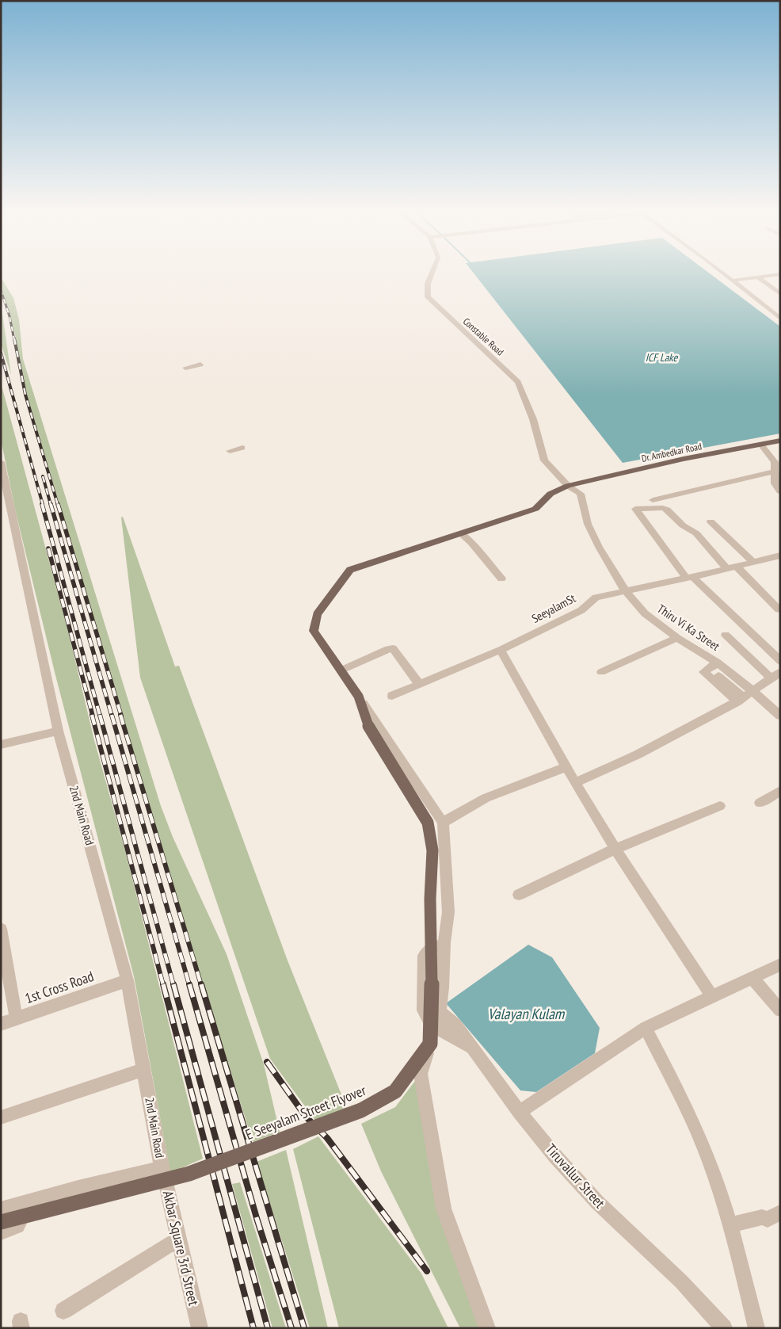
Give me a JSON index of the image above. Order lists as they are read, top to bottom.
{
  "streets": {
    "main road": ["Dr. Ambedkar Road", "E Seeyalam Street Flyover"],
    "street": [
      "Constable Road",
      "SeeyalamSt",
      "Thiru Vi Ka Street",
      "2nd Main Road",
      "1st Cross Road",
      "Tiruvallur Street",
      "Akbar Square 3rd Street"
    ]
  },
  "crossings": [
    ["Constable Road", "Dr. Ambedkar Road"],
    ["Constable Road", "Thiru Vi Ka Street"],
    ["Dr. Ambedkar Road", "Thiru Vi Ka Street"],
    ["Dr. Ambedkar Road", "E Seeyalam Street Flyover"],
    ["SeeyalamSt", "Thiru Vi Ka Street"],
    ["2nd Main Road", "1st Cross Road"],
    ["2nd Main Road", "Akbar Square 3rd Street"]
  ],
  "water": ["ICF Lake", "Valayan Kulam"]
}
